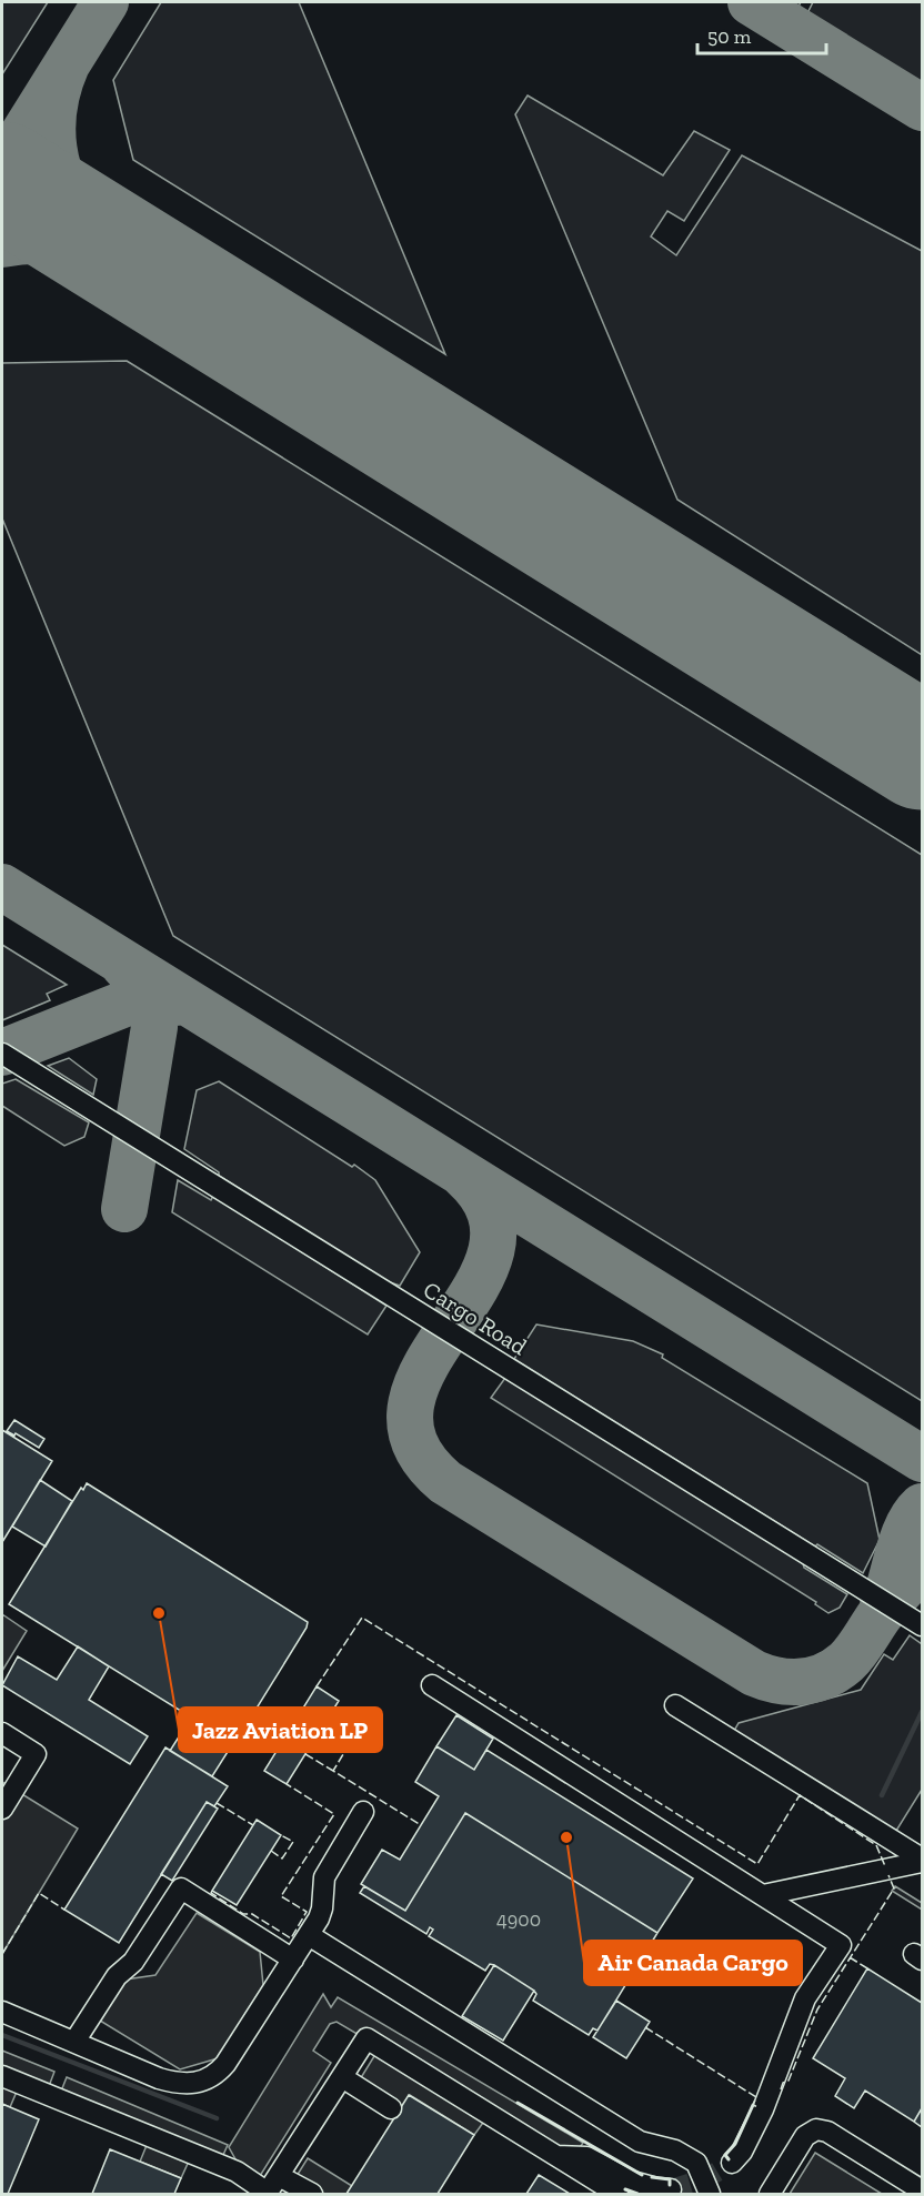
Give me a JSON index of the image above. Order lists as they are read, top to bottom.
{
  "streets": {
    "lane": ["Cargo Road"]
  },
  "places": ["Jazz Aviation LP", "Air Canada Cargo"],
  "house_numbers": ["4900"],
  "scale_bar": "50 m"
}
